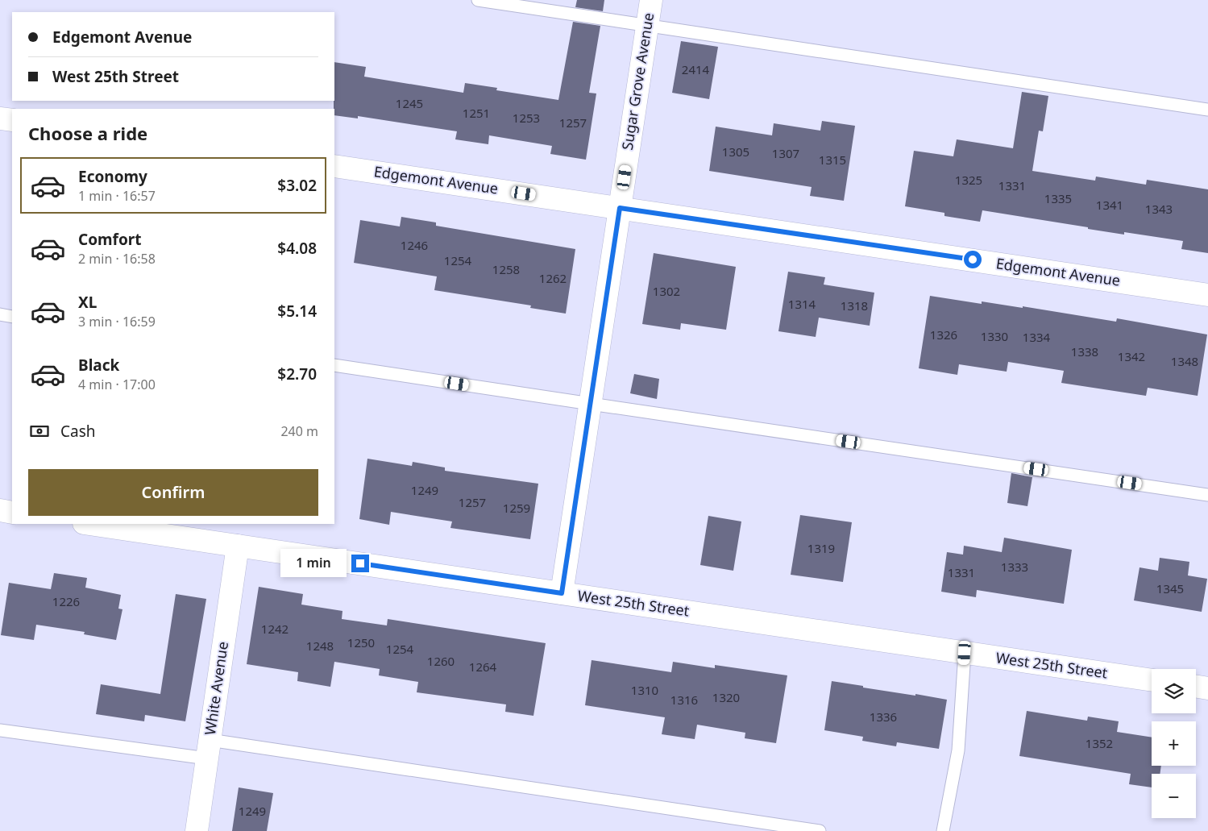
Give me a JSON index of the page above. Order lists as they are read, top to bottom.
{
  "streets": {
    "street": [
      "Sugar Grove Avenue",
      "Edgemont Avenue",
      "West 25th Street",
      "White Avenue"
    ]
  },
  "crossings": [
    ["Sugar Grove Avenue", "Edgemont Avenue"],
    ["Sugar Grove Avenue", "West 25th Street"],
    ["West 25th Street", "White Avenue"]
  ],
  "house_numbers": [
    "2414",
    "1245",
    "1251",
    "1253",
    "1257",
    "1305",
    "1307",
    "1315",
    "1325",
    "1331",
    "1335",
    "1341",
    "1343",
    "1246",
    "1254",
    "1258",
    "1262",
    "1302",
    "1314",
    "1318",
    "1326",
    "1330",
    "1334",
    "1338",
    "1342",
    "1348",
    "1249",
    "1257",
    "1259",
    "1319",
    "1333",
    "1331",
    "1345",
    "1226",
    "1242",
    "1250",
    "1248",
    "1254",
    "1260",
    "1264",
    "1310",
    "1320",
    "1316",
    "1336",
    "1352",
    "1249"
  ],
  "page": {
    "banner": ["Edgemont Avenue", "West 25th Street"],
    "heading": "Choose a ride",
    "list": [
      {
        "name": "Economy",
        "note": "1 min · 16:57",
        "value": "$3.02"
      },
      {
        "name": "Comfort",
        "note": "2 min · 16:58",
        "value": "$4.08"
      },
      {
        "name": "XL",
        "note": "3 min · 16:59",
        "value": "$5.14"
      },
      {
        "name": "Black",
        "note": "4 min · 17:00",
        "value": "$2.70"
      }
    ],
    "pay": ["Cash", "240 m"],
    "buttons": "Confirm",
    "bubble": "1 min",
    "map_buttons": ["+", "−"]
  }
}
